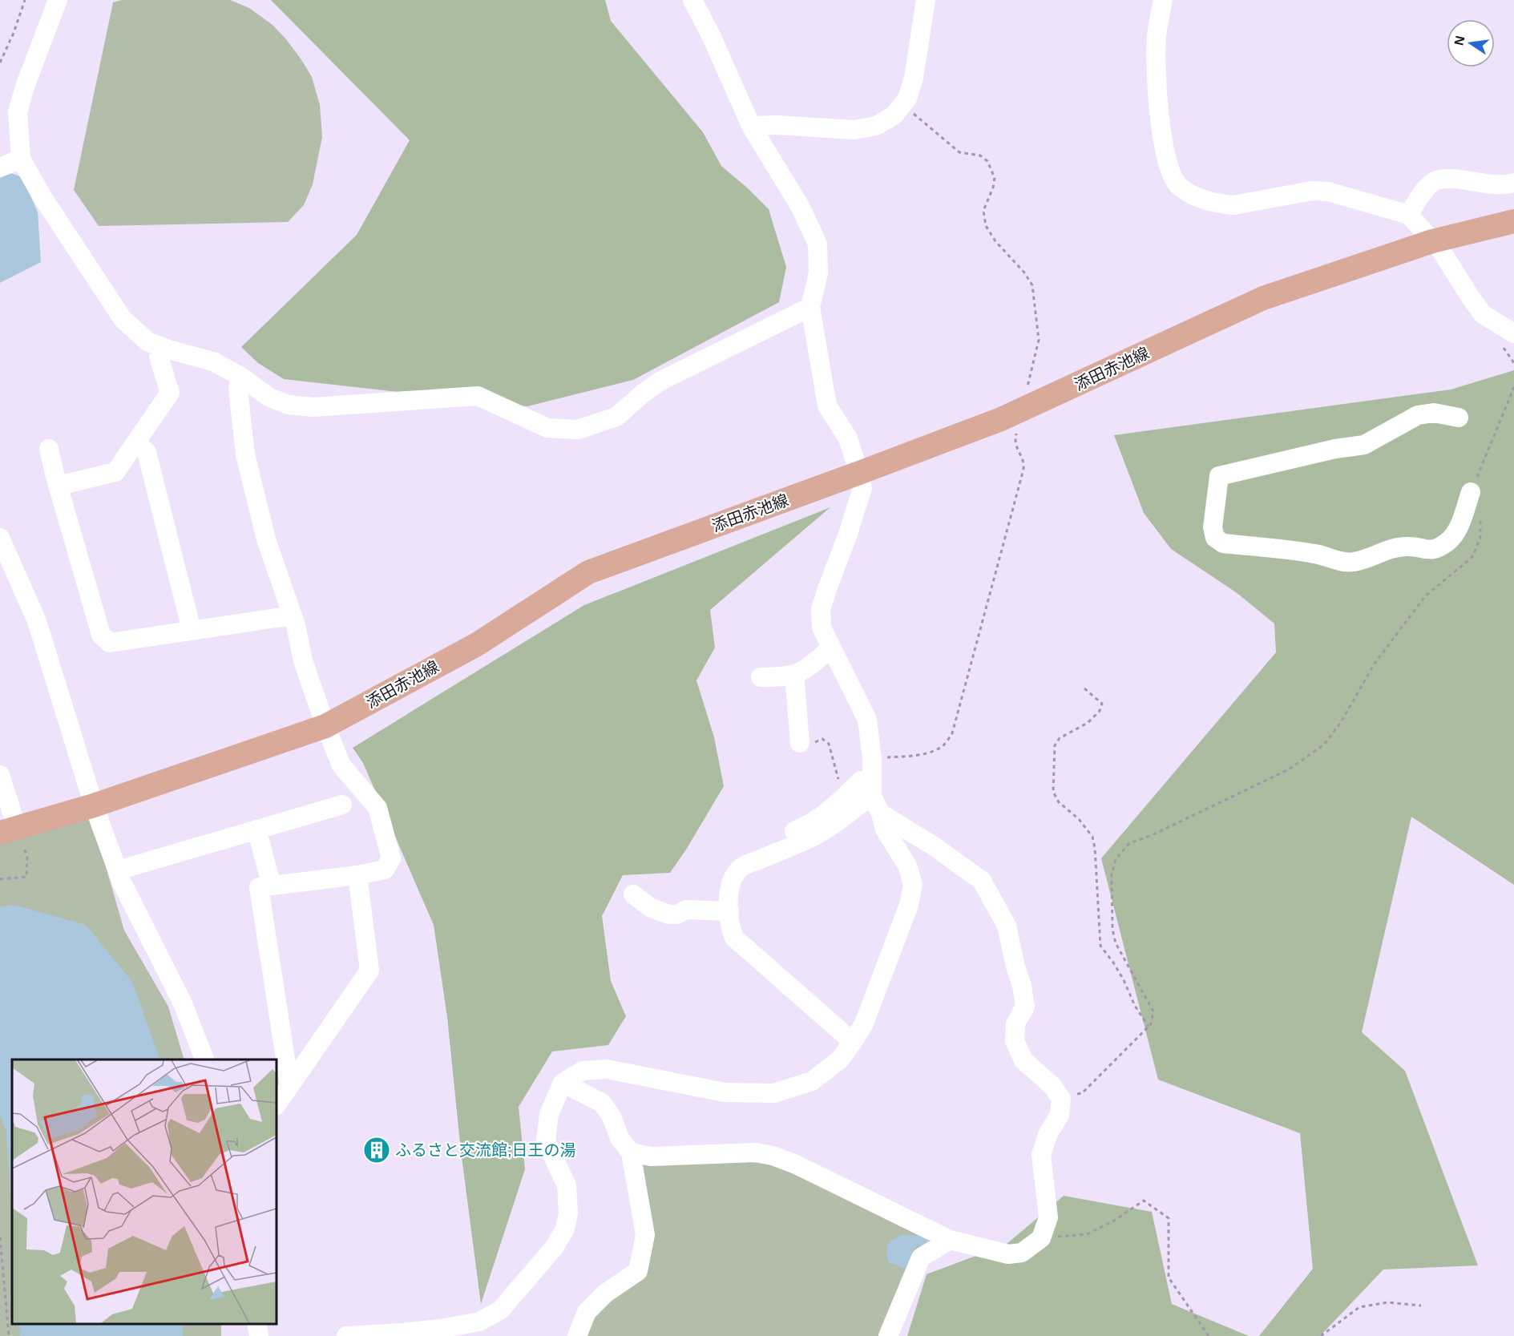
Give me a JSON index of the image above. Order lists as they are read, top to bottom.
{
  "streets": {
    "main road": ["添田赤池線"]
  },
  "places": {
    "building": ["ふるさと交流館;日王の湯"]
  },
  "north": "left"
}
